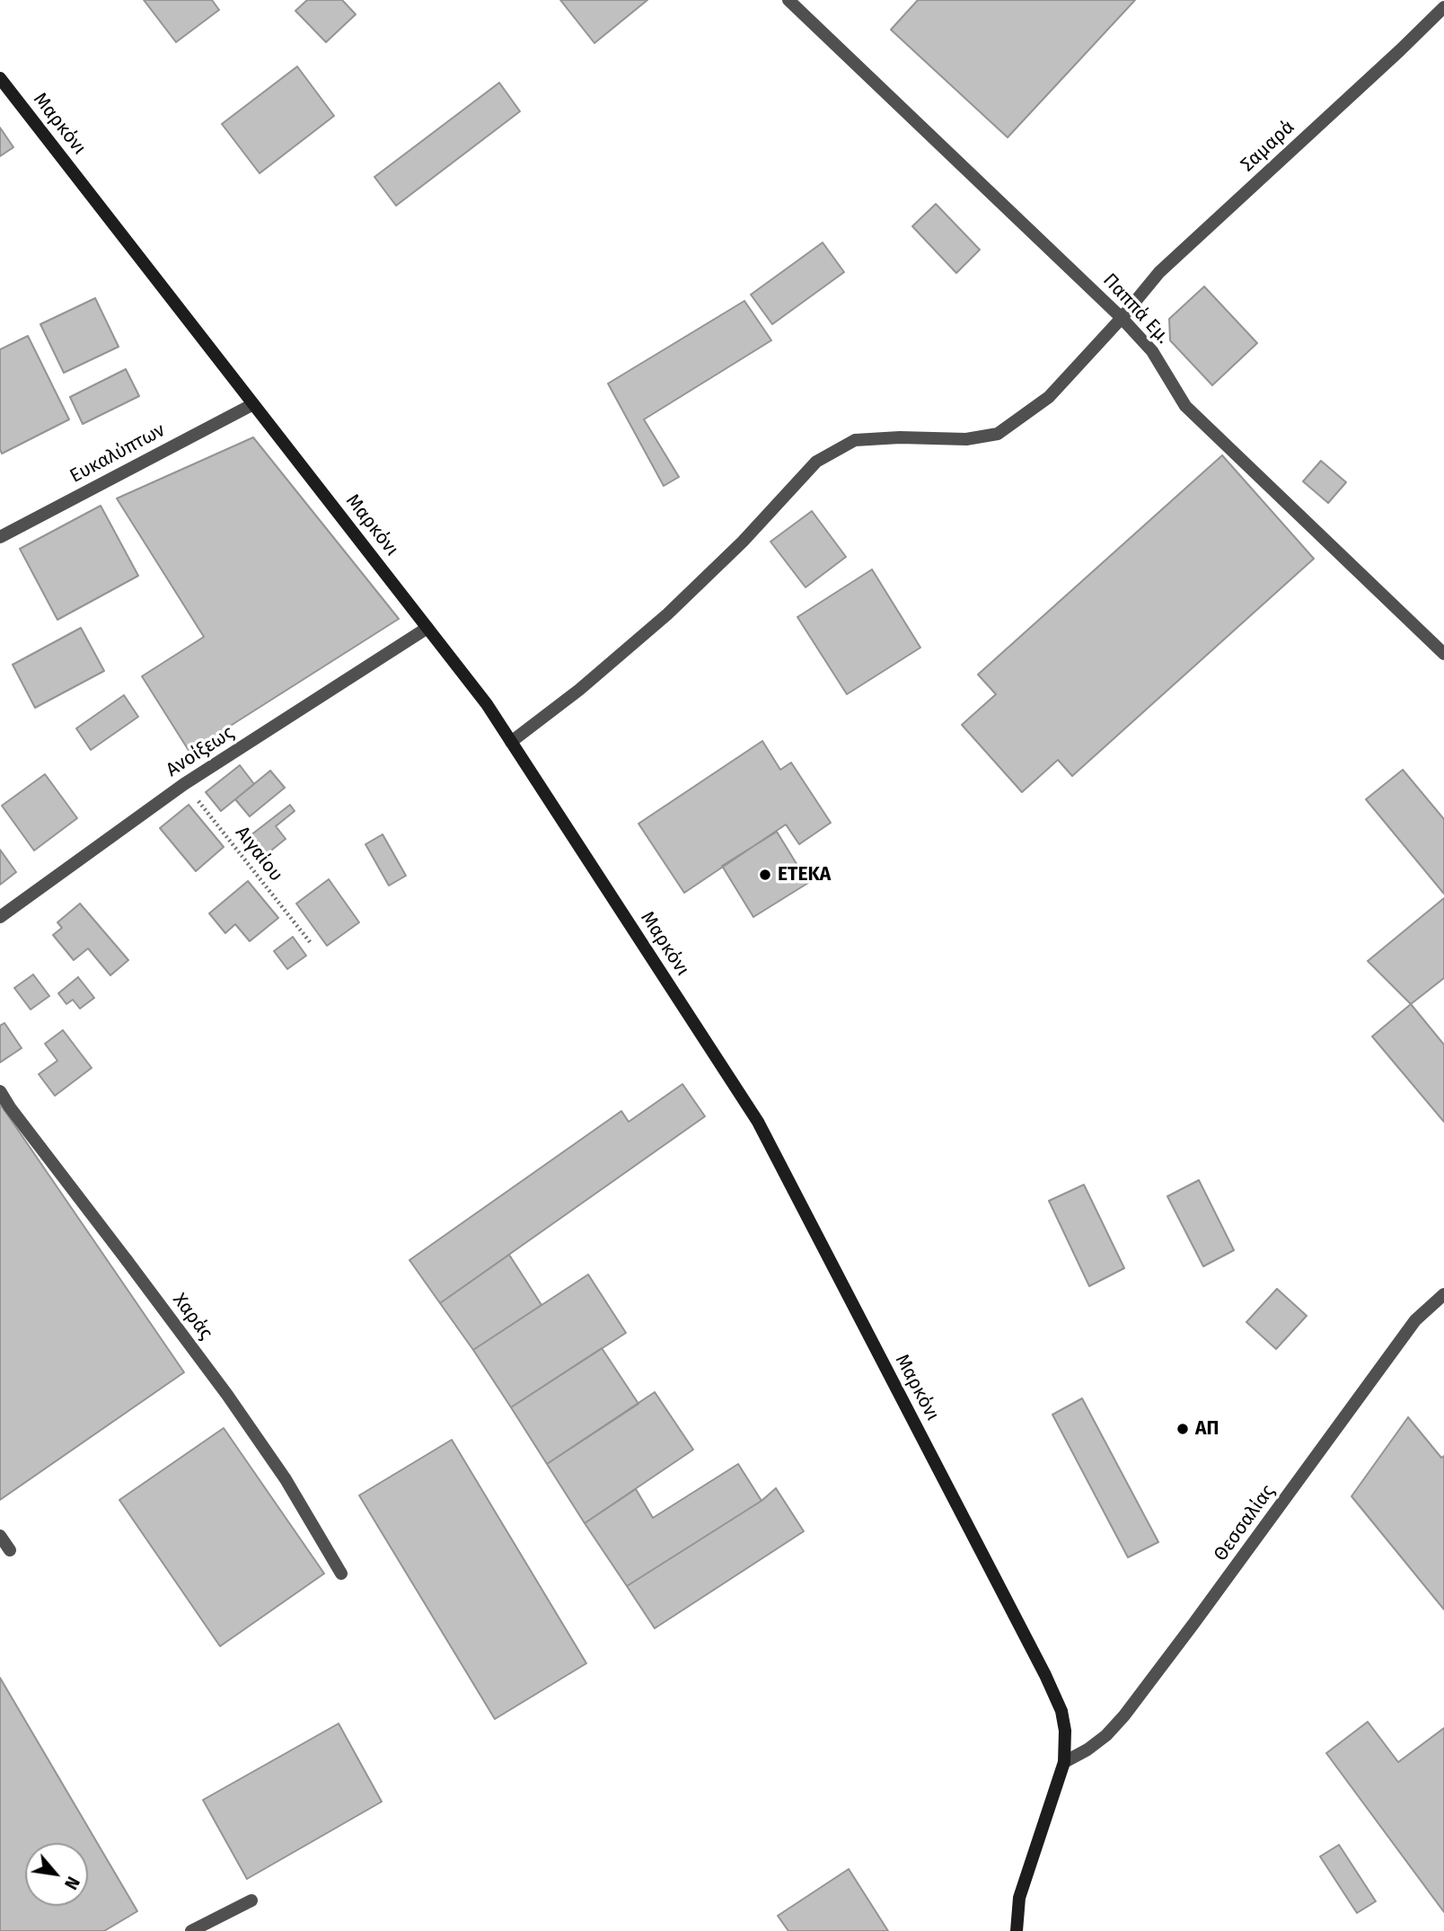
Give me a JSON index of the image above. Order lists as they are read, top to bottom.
{
  "streets": {
    "street": [
      "Μαρκόνι",
      "Σαμαρά",
      "Παππά Εμ.",
      "Ευκαλύπτων",
      "Ανοίξεως",
      "Χαράς",
      "Θεσσαλίας"
    ],
    "path": ["Αιγαίου"]
  },
  "crossings": [
    ["Μαρκόνι", "Σαμαρά"],
    ["Μαρκόνι", "Ευκαλύπτων"],
    ["Μαρκόνι", "Ανοίξεως"],
    ["Μαρκόνι", "Θεσσαλίας"],
    ["Σαμαρά", "Παππά Εμ."],
    ["Ανοίξεως", "Αιγαίου"]
  ],
  "places": ["ΕΤΕΚΑ", "ΑΠ"],
  "north": "bottom right"
}
